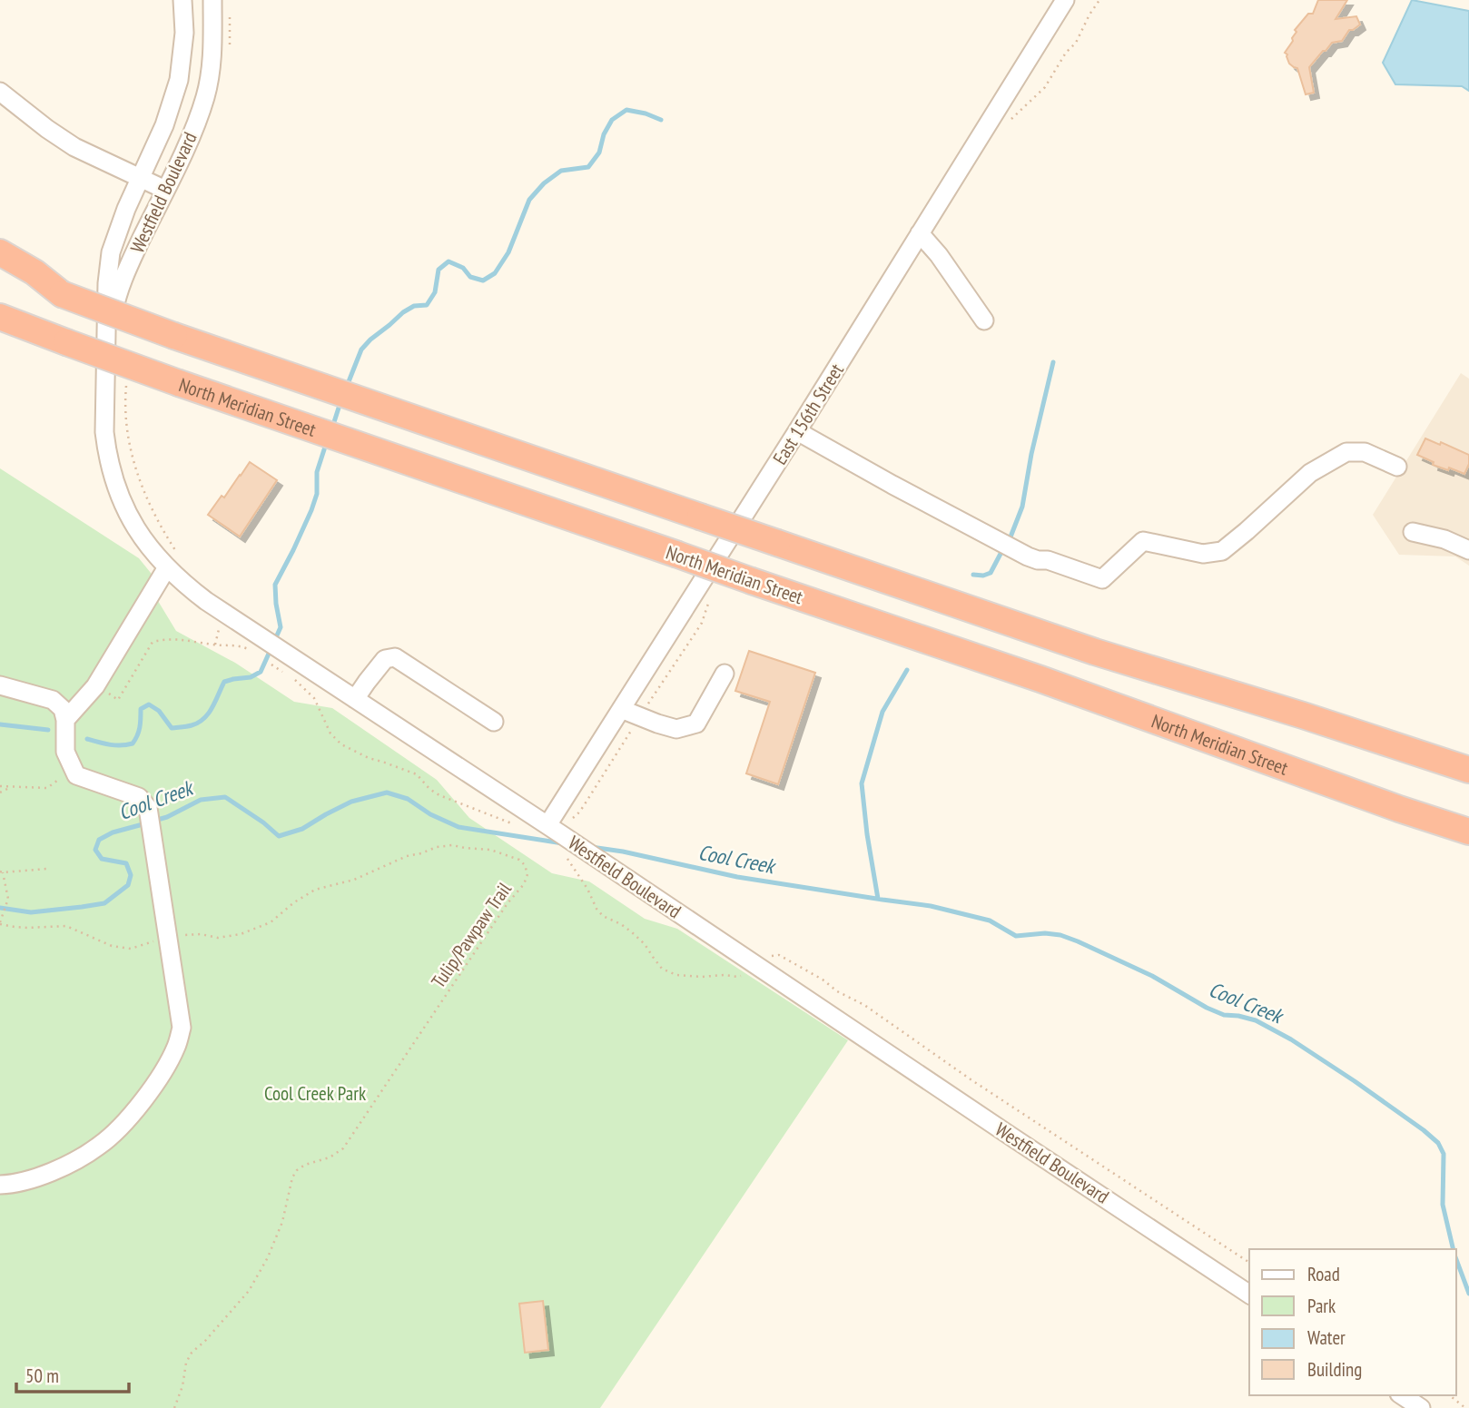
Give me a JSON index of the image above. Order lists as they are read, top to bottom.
{
  "streets": {
    "highway": ["North Meridian Street"],
    "street": ["Westfield Boulevard", "East 156th Street"],
    "path": ["Tulip/Pawpaw Trail"]
  },
  "crossings": [
    ["Westfield Boulevard", "East 156th Street"]
  ],
  "water": ["Cool Creek"],
  "parks": ["Cool Creek Park"],
  "legend": [
    "Road",
    "Park",
    "Water",
    "Building"
  ],
  "scale_bar": "50 m"
}
